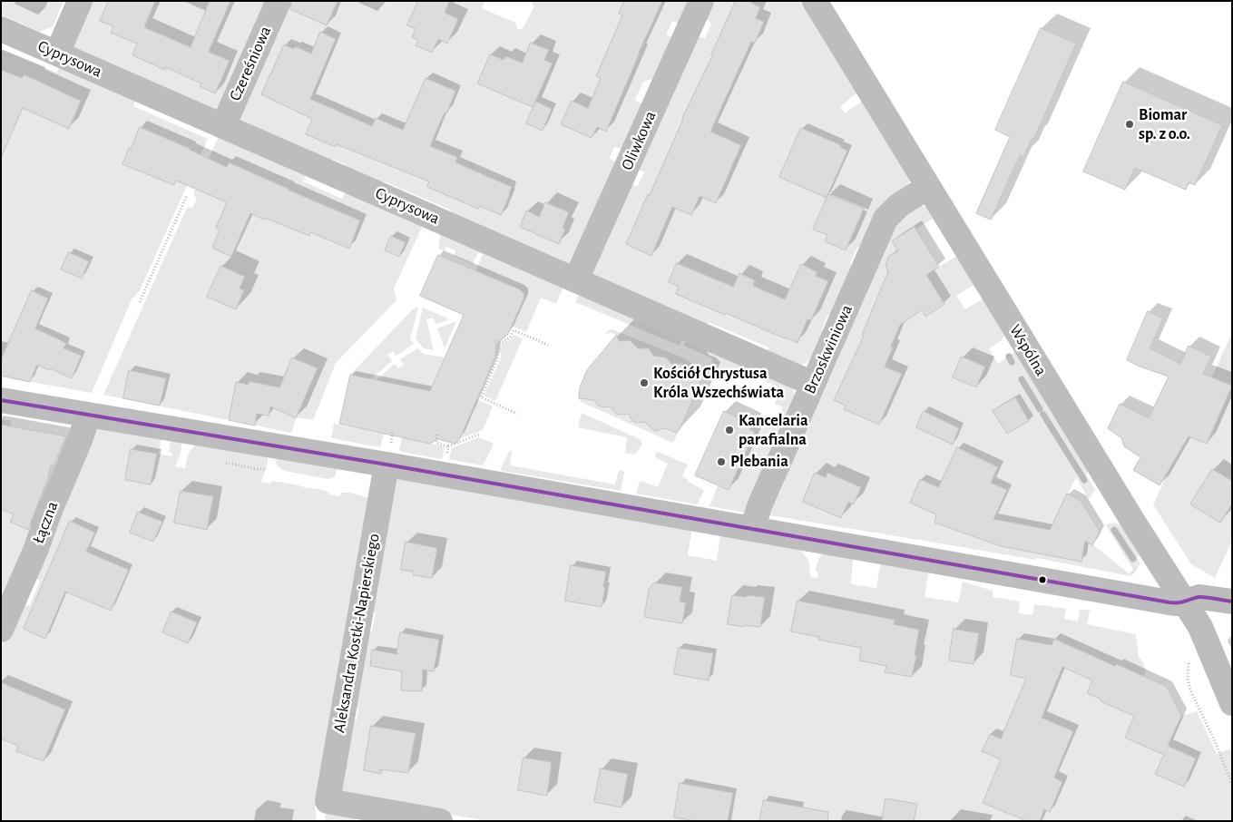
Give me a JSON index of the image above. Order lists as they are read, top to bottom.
{
  "streets": {
    "street": [
      "Cyprysowa",
      "Czereśniowa",
      "Oliwkowa",
      "Brzoskwiniowa",
      "Wspólna",
      "Łączna",
      "Aleksandra Kostki-Napierskiego"
    ]
  },
  "crossings": [
    ["Cyprysowa", "Czereśniowa"],
    ["Cyprysowa", "Oliwkowa"],
    ["Cyprysowa", "Brzoskwiniowa"],
    ["Brzoskwiniowa", "Wspólna"]
  ],
  "places": [
    "Biomar sp. z o.o.",
    "Kościół Chrystusa Króla Wszechświata",
    "Kancelaria parafialna",
    "Plebania"
  ]
}
